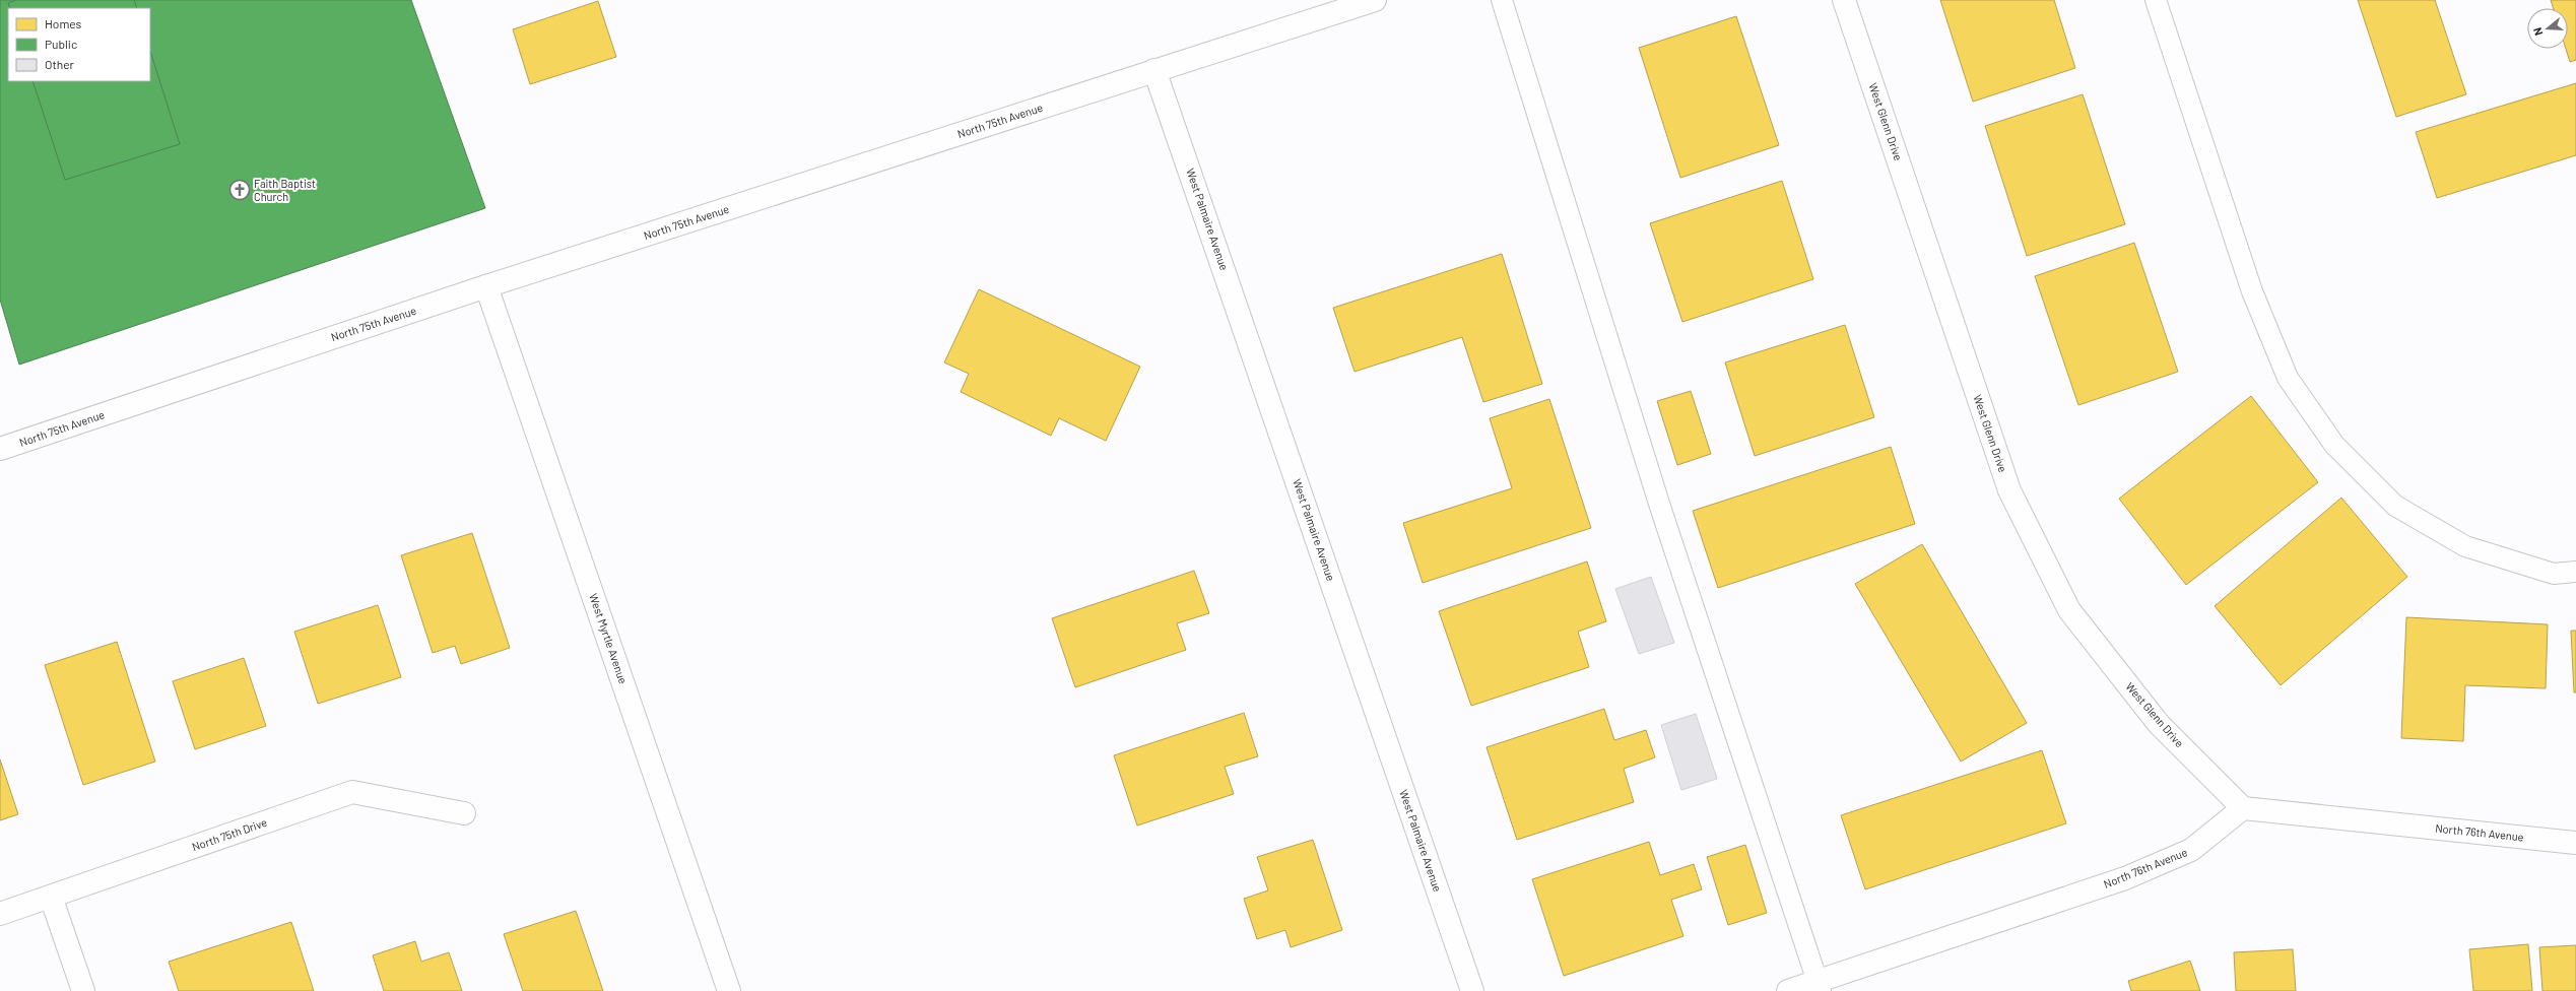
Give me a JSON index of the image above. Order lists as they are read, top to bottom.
{
  "streets": {
    "street": [
      "North 75th Avenue",
      "West Glenn Drive",
      "West Palmaire Avenue",
      "West Myrtle Avenue",
      "North 76th Avenue",
      "North 75th Drive"
    ]
  },
  "crossings": [
    ["North 75th Avenue", "West Palmaire Avenue"],
    ["North 75th Avenue", "West Myrtle Avenue"],
    ["West Glenn Drive", "North 76th Avenue"]
  ],
  "places": {
    "church": ["Faith Baptist Church"]
  },
  "legend": ["Homes", "Public", "Other"],
  "north": "left"
}
